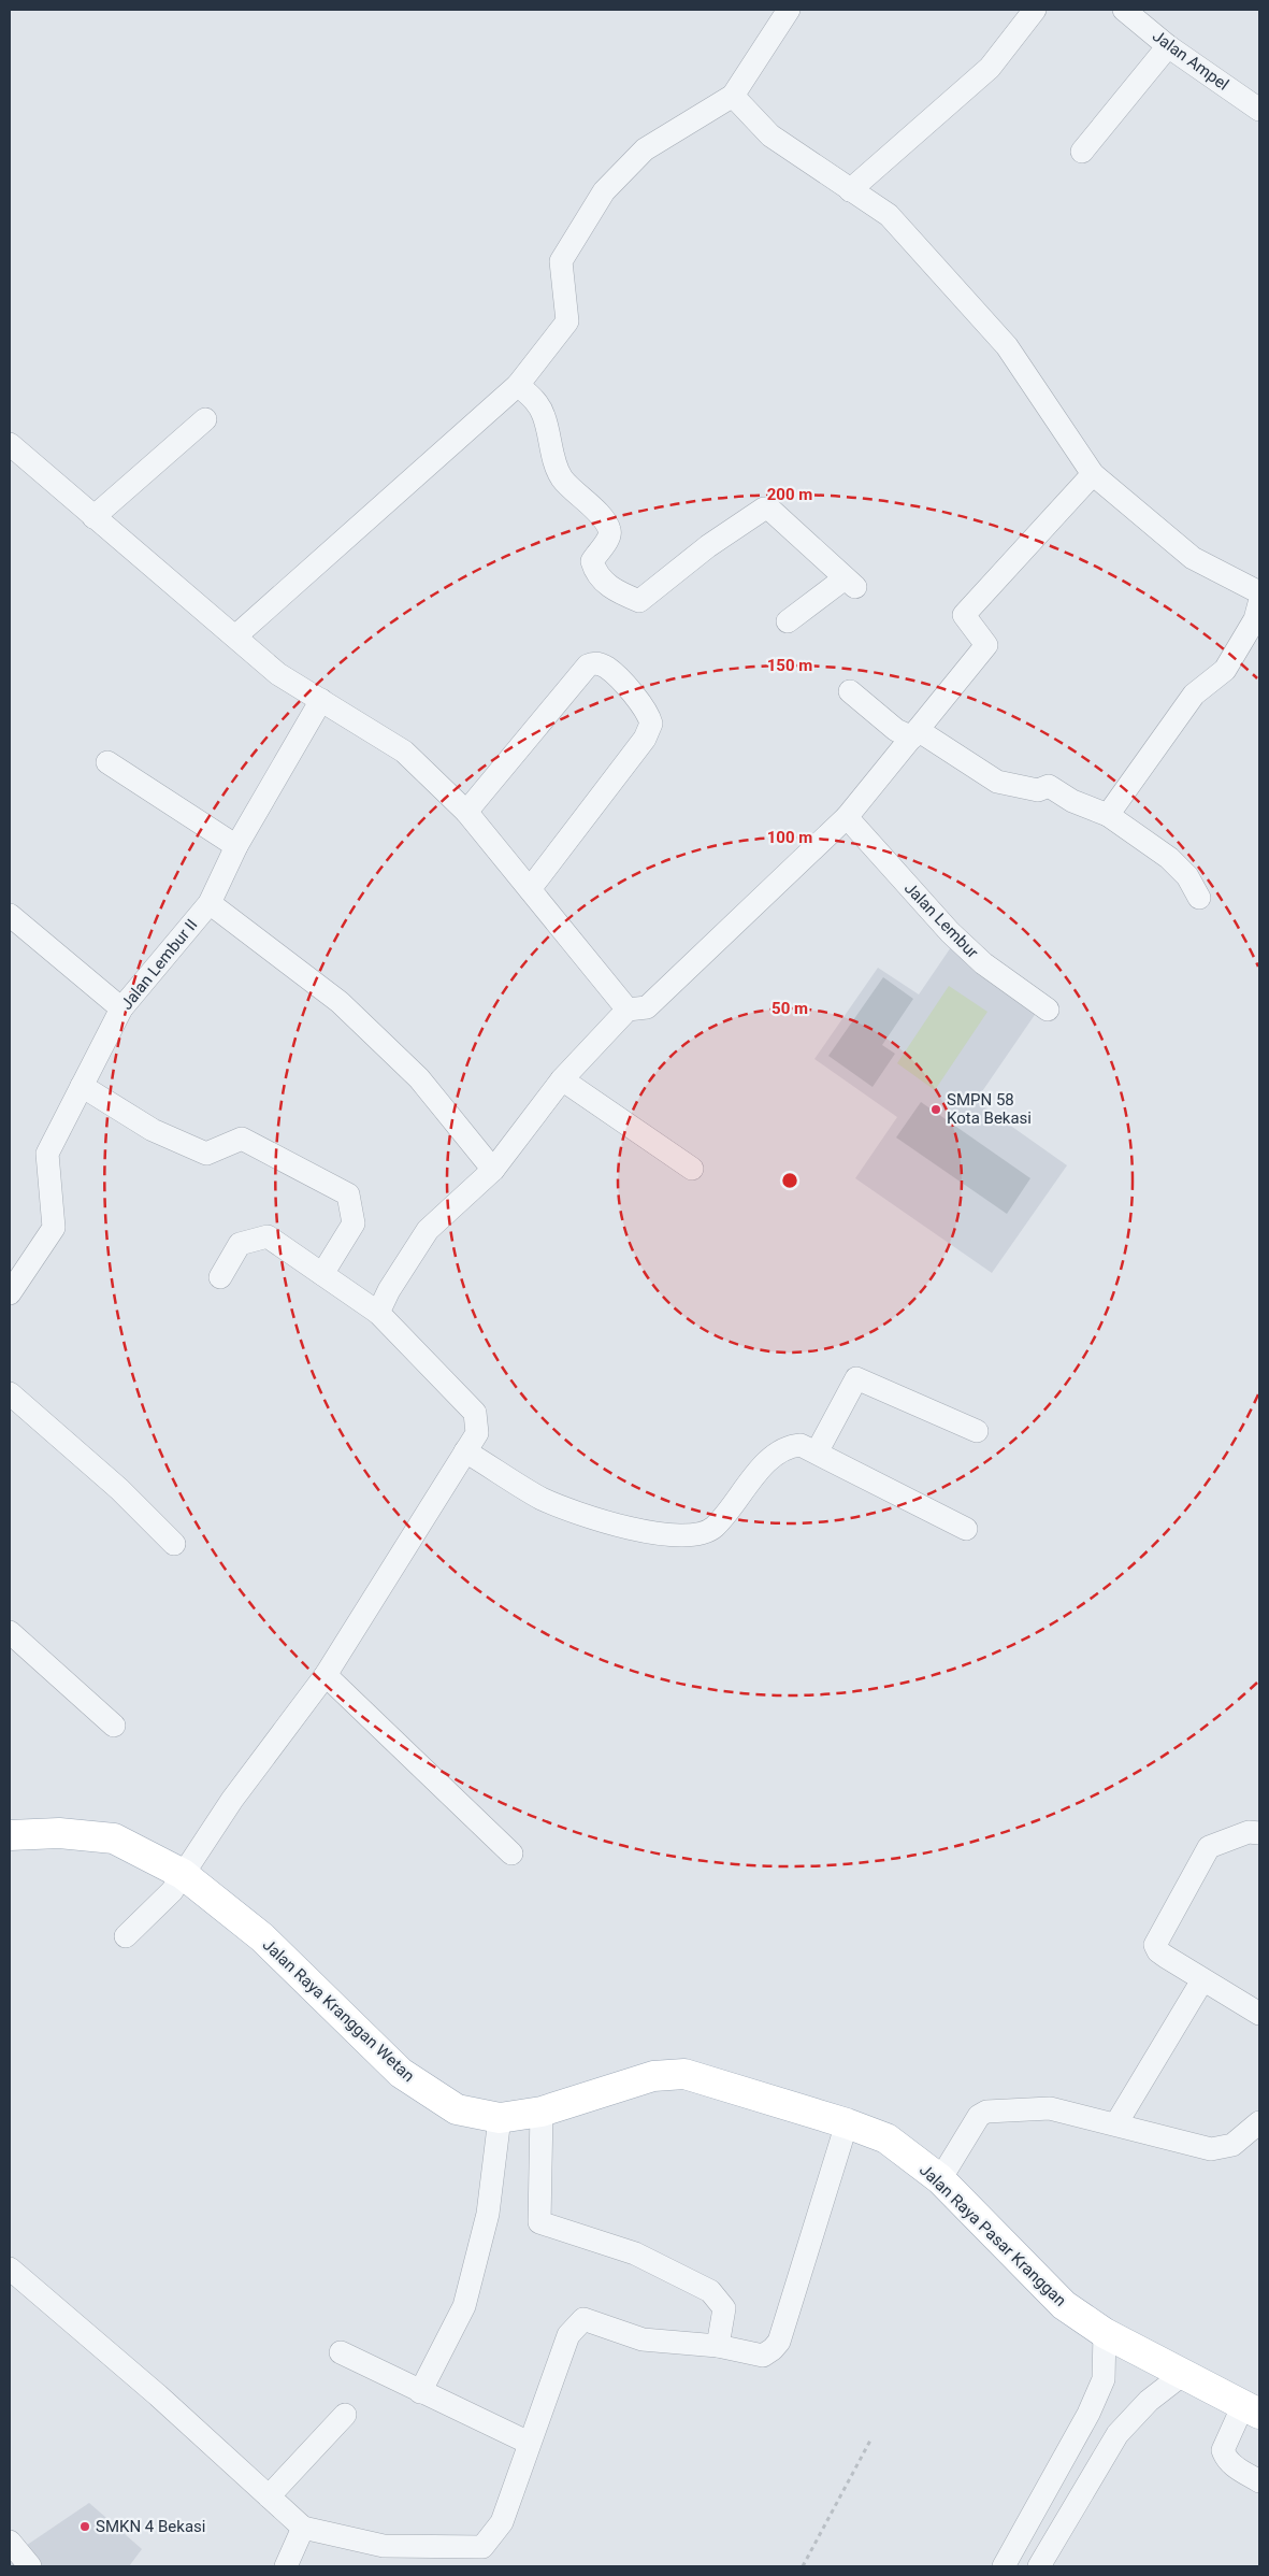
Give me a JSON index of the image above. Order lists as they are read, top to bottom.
{
  "streets": {
    "main road": ["Jalan Raya Kranggan Wetan", "Jalan Raya Pasar Kranggan"],
    "street": ["Jalan Ampel", "Jalan Lembur", "Jalan Lembur II"]
  },
  "crossings": [
    ["Jalan Raya Kranggan Wetan", "Jalan Raya Pasar Kranggan"]
  ],
  "places": ["SMPN 58 Kota Bekasi", "SMKN 4 Bekasi"],
  "rings": [
    "200 m",
    "150 m",
    "100 m",
    "50 m"
  ]
}
